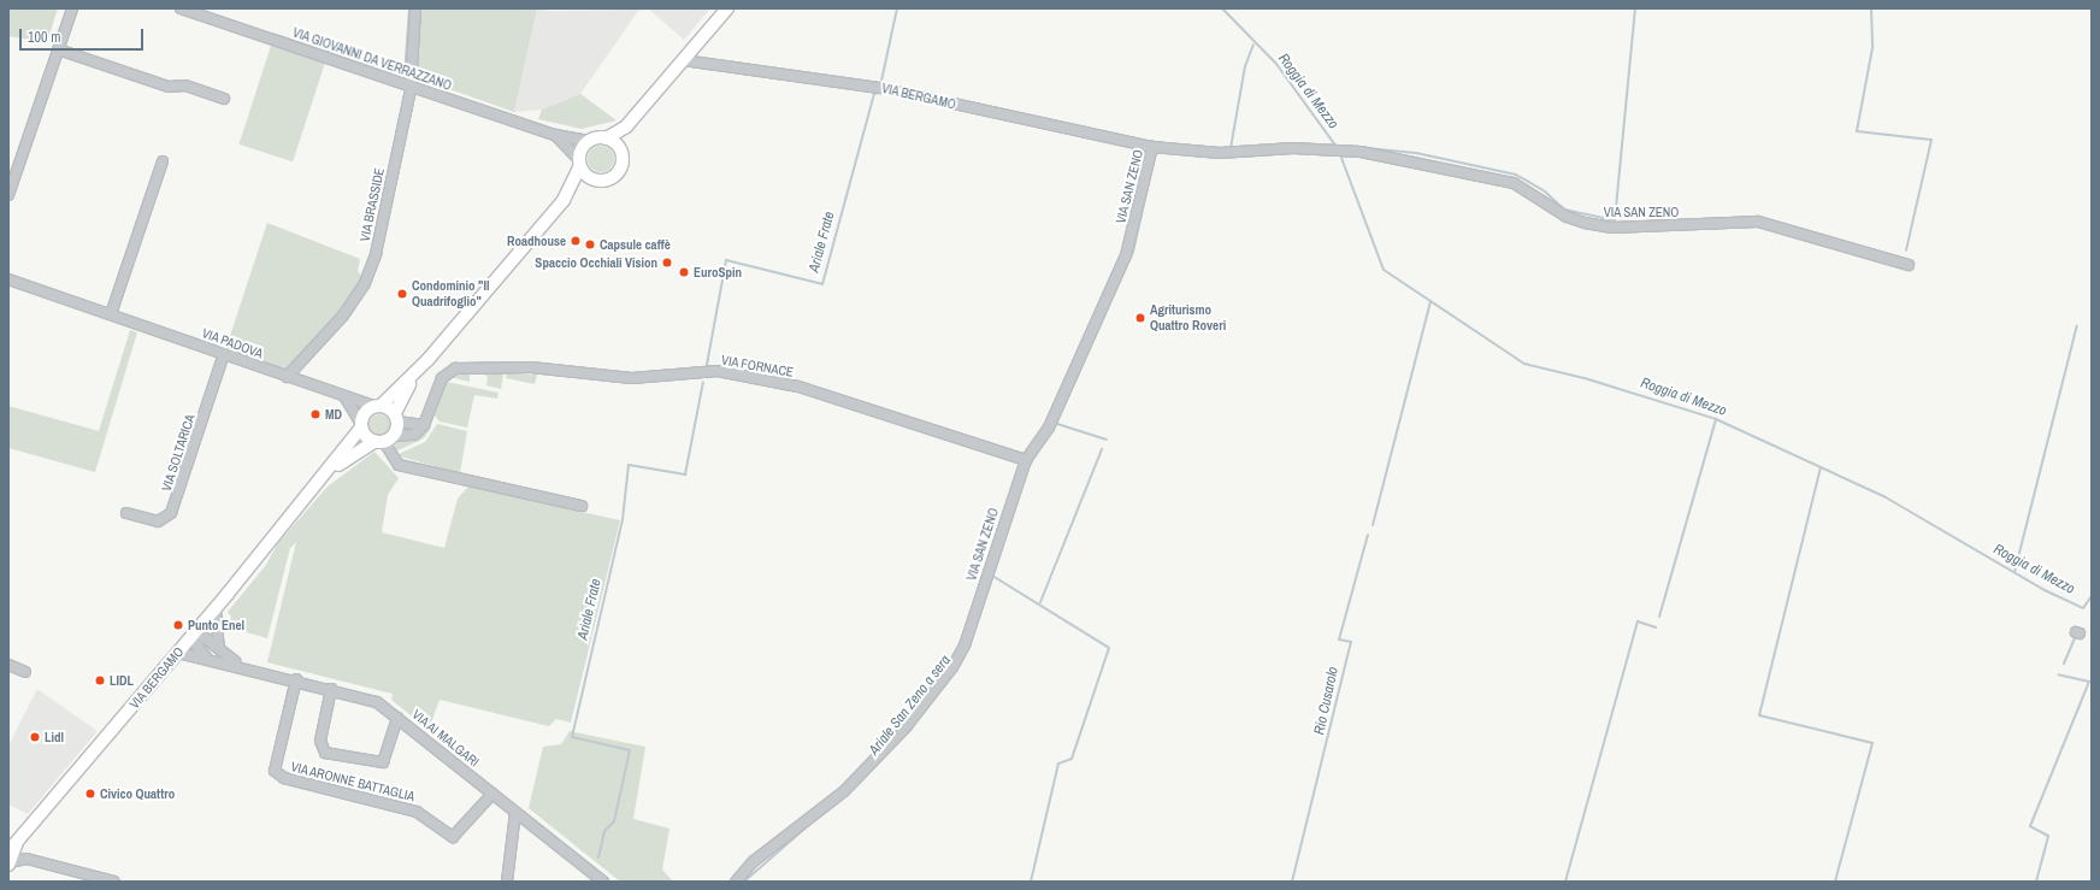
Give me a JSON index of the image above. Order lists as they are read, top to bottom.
{
  "streets": {
    "main road": ["VIA BERGAMO"],
    "street": [
      "VIA GIOVANNI DA VERRAZZANO",
      "VIA SAN ZENO",
      "VIA BRASSIDE",
      "VIA PADOVA",
      "VIA FORNACE",
      "VIA SOLTARICA",
      "VIA AI MALGARI",
      "VIA ARONNE BATTAGLIA"
    ]
  },
  "crossings": [
    ["VIA GIOVANNI DA VERRAZZANO", "VIA BERGAMO"],
    ["VIA GIOVANNI DA VERRAZZANO", "VIA BRASSIDE"],
    ["VIA BERGAMO", "VIA SAN ZENO"],
    ["VIA BERGAMO", "VIA PADOVA"],
    ["VIA BERGAMO", "VIA AI MALGARI"],
    ["VIA SAN ZENO", "VIA FORNACE"],
    ["VIA BRASSIDE", "VIA PADOVA"],
    ["VIA PADOVA", "VIA SOLTARICA"],
    ["VIA AI MALGARI", "VIA ARONNE BATTAGLIA"]
  ],
  "water": [
    "Roggia di Mezzo",
    "Ariale Frate",
    "Rio Cusarolo",
    "Ariale San Zeno a sera"
  ],
  "places": [
    "Roadhouse",
    "Capsule caffè",
    "Spaccio Occhiali Vision",
    "EuroSpin",
    "Condominio \"Il Quadrifoglio\"",
    "Agriturismo Quattro Roveri",
    "MD",
    "Punto Enel",
    "LIDL",
    "Lidl",
    "Civico Quattro"
  ],
  "scale_bar": "100 m"
}
